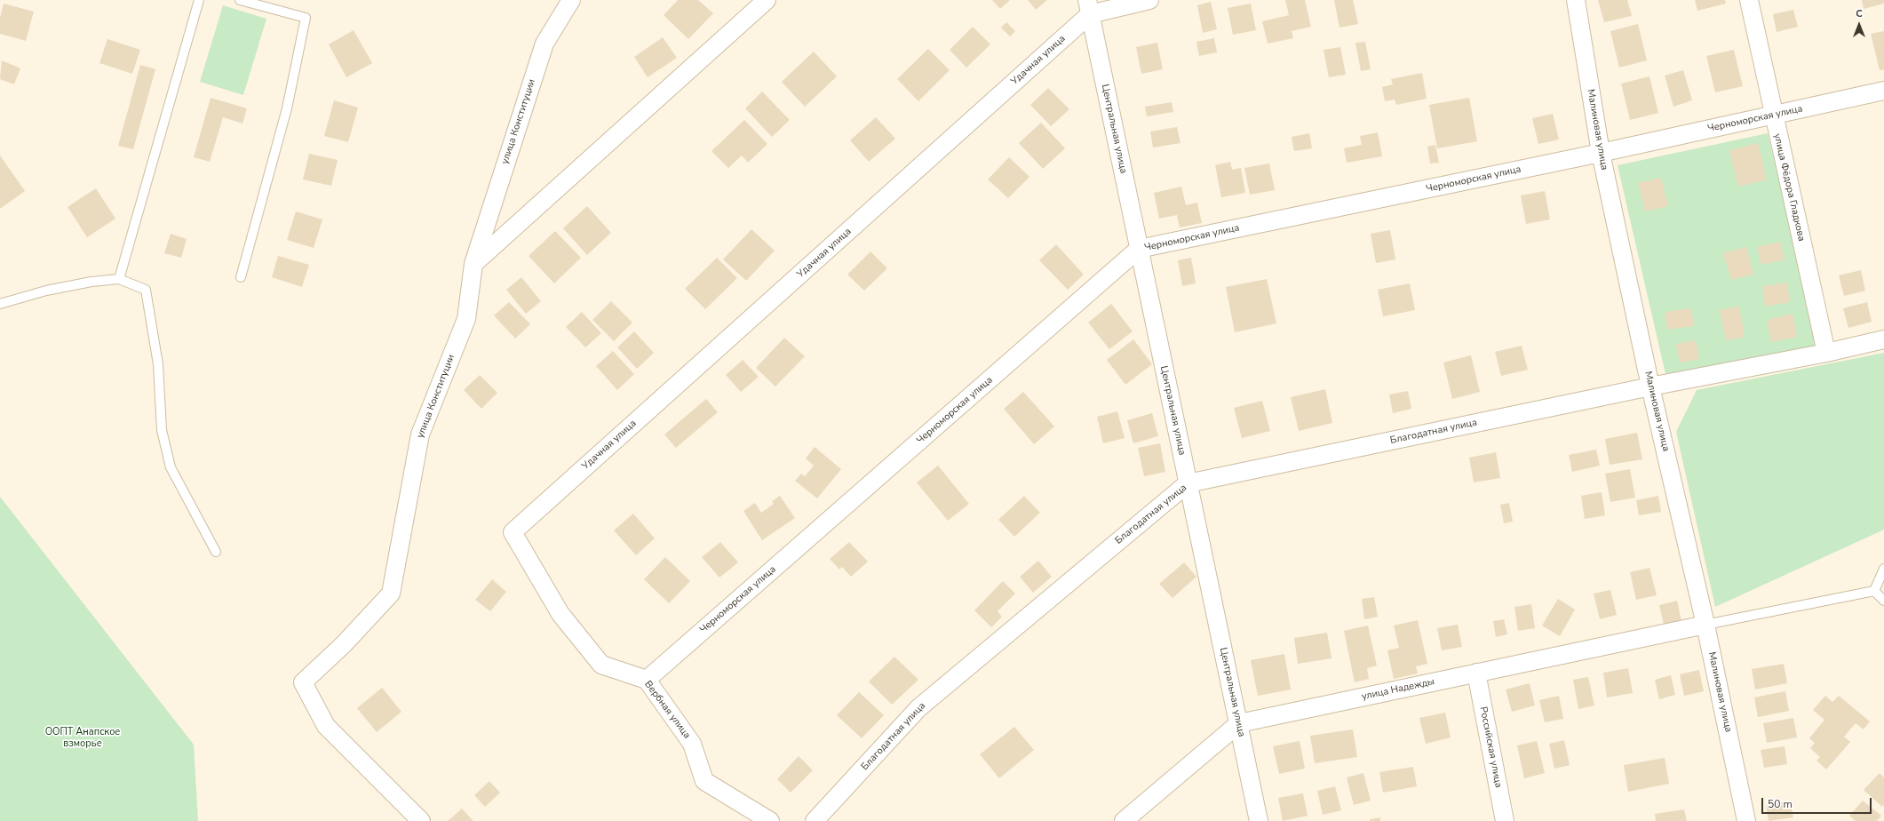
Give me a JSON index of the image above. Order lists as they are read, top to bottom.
{
  "streets": {
    "street": [
      "Удачная улица",
      "Черноморская улица",
      "улица Конституции",
      "Центральная улица",
      "Малиновая улица",
      "улица Фёдора Гладкова",
      "Благодатная улица",
      "улица Надежды",
      "Вербная улица",
      "Российская улица"
    ]
  },
  "crossings": [
    ["Удачная улица", "Центральная улица"],
    ["Удачная улица", "Вербная улица"],
    ["Черноморская улица", "Центральная улица"],
    ["Черноморская улица", "Малиновая улица"],
    ["Черноморская улица", "улица Фёдора Гладкова"],
    ["Черноморская улица", "Вербная улица"],
    ["Центральная улица", "Благодатная улица"],
    ["Центральная улица", "улица Надежды"],
    ["Малиновая улица", "Благодатная улица"],
    ["Малиновая улица", "улица Надежды"],
    ["улица Фёдора Гладкова", "Благодатная улица"],
    ["улица Надежды", "Российская улица"]
  ],
  "parks": ["ООПТ Анапское взморье"],
  "scale_bar": "50 m",
  "north": "top"
}
